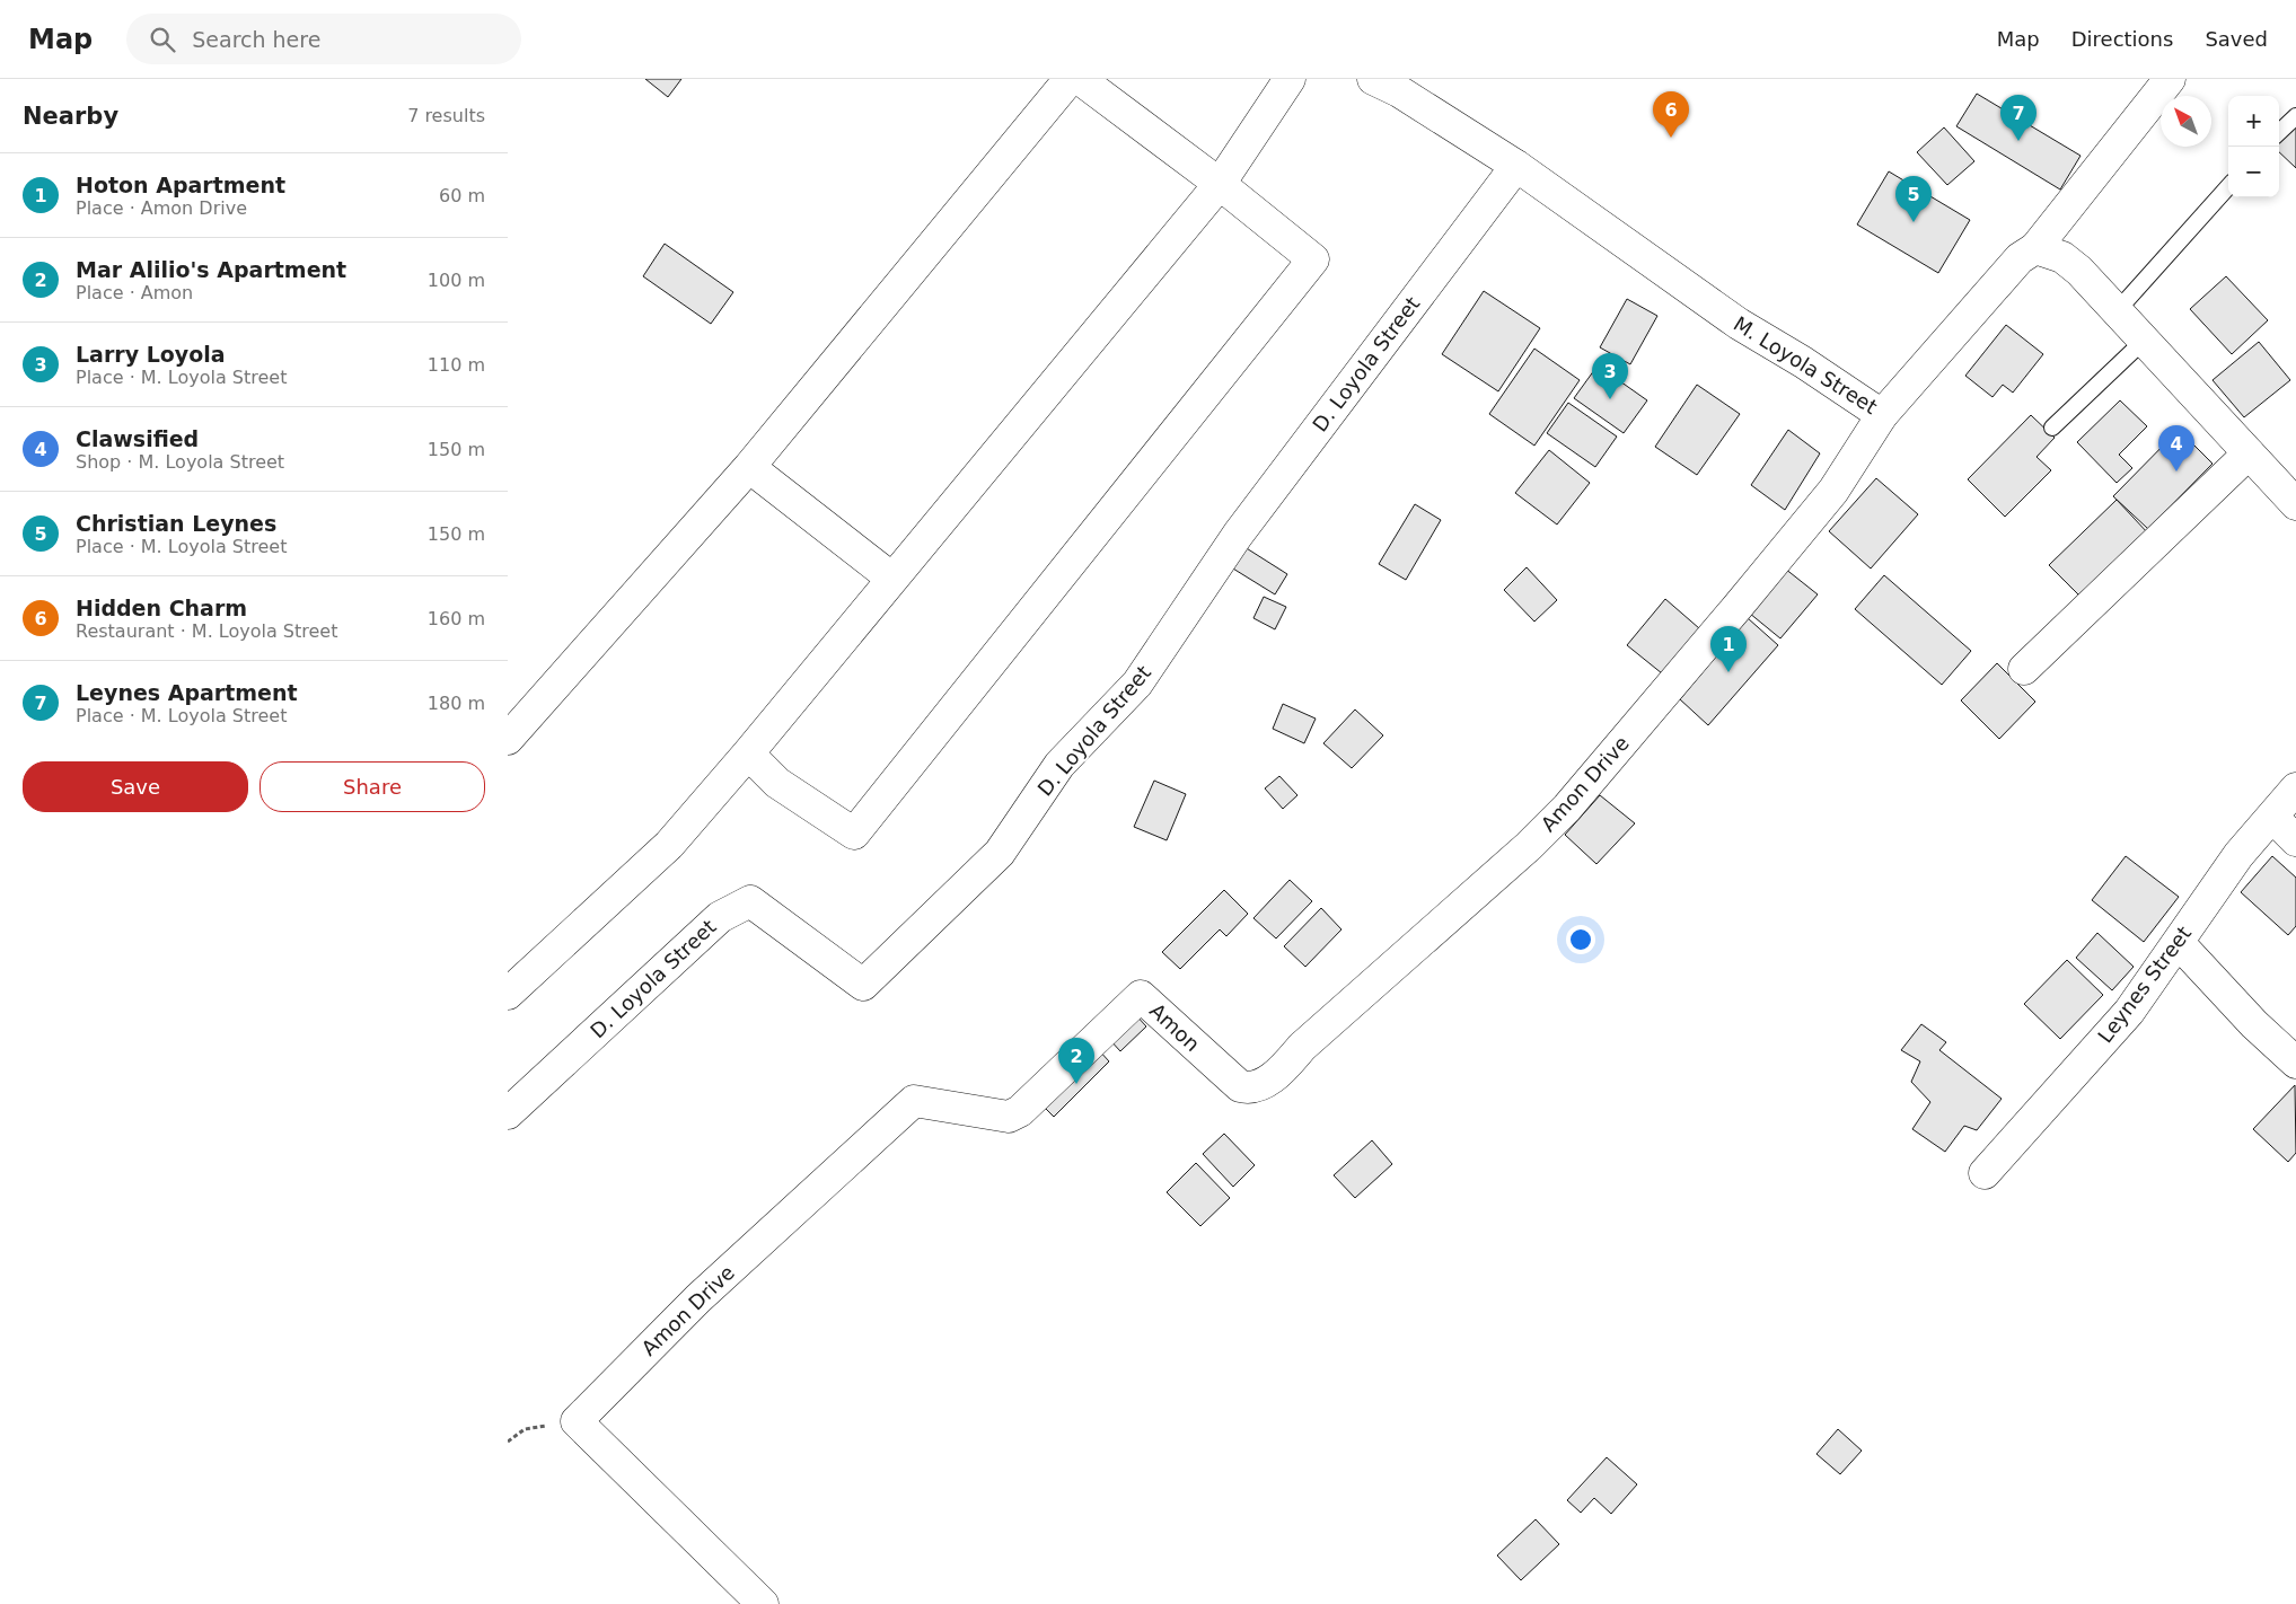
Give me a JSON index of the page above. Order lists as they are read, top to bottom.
{
  "streets": {
    "street": [
      "D. Loyola Street",
      "M. Loyola Street",
      "Amon Drive",
      "Leynes Street",
      "Amon"
    ]
  },
  "crossings": [
    ["D. Loyola Street", "M. Loyola Street"],
    ["M. Loyola Street", "Amon Drive"],
    ["Amon Drive", "Amon"]
  ],
  "north": "top left",
  "page": {
    "header": "Map",
    "search": "Search here",
    "nav": ["Map", "Directions", "Saved"],
    "heading": ["Nearby", "7 results"],
    "pins": [
      "6",
      "7",
      "5",
      "3",
      "4",
      "1",
      "2"
    ],
    "map_buttons": ["+", "−"],
    "list": [
      {
        "mark": "1",
        "name": "Hoton Apartment",
        "note": "Place · Amon Drive",
        "value": "60 m"
      },
      {
        "mark": "2",
        "name": "Mar Alilio's Apartment",
        "note": "Place · Amon",
        "value": "100 m"
      },
      {
        "mark": "3",
        "name": "Larry Loyola",
        "note": "Place · M. Loyola Street",
        "value": "110 m"
      },
      {
        "mark": "4",
        "name": "Clawsified",
        "note": "Shop · M. Loyola Street",
        "value": "150 m"
      },
      {
        "mark": "5",
        "name": "Christian Leynes",
        "note": "Place · M. Loyola Street",
        "value": "150 m"
      },
      {
        "mark": "6",
        "name": "Hidden Charm",
        "note": "Restaurant · M. Loyola Street",
        "value": "160 m"
      },
      {
        "mark": "7",
        "name": "Leynes Apartment",
        "note": "Place · M. Loyola Street",
        "value": "180 m"
      }
    ],
    "buttons": ["Save", "Share"]
  }
}
